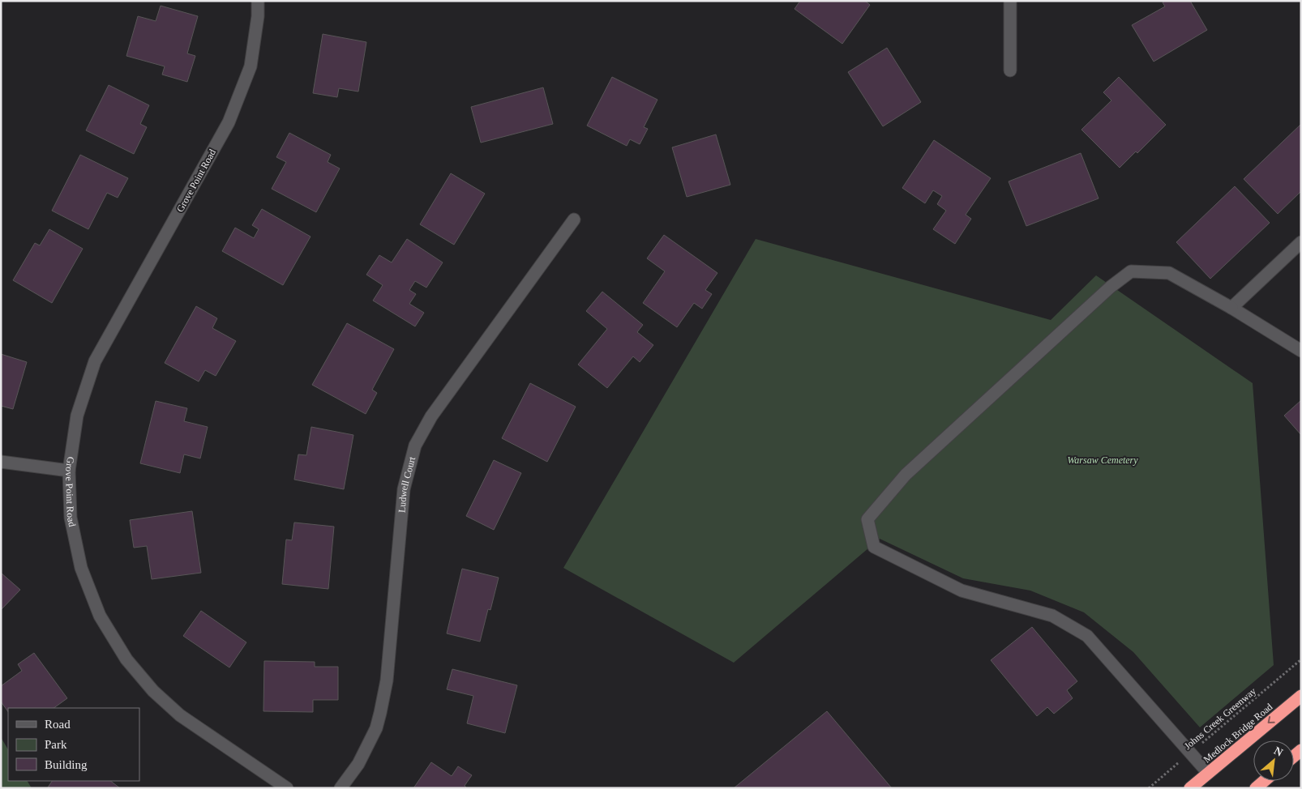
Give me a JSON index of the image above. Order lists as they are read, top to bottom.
{
  "streets": {
    "highway": ["Medlock Bridge Road"],
    "street": ["Grove Point Road", "Ludwell Court"],
    "path": ["Johns Creek Greenway"]
  },
  "one_way": ["Medlock Bridge Road"],
  "parks": ["Warsaw Cemetery"],
  "legend": ["Road", "Park", "Building"],
  "north": "top right"
}
